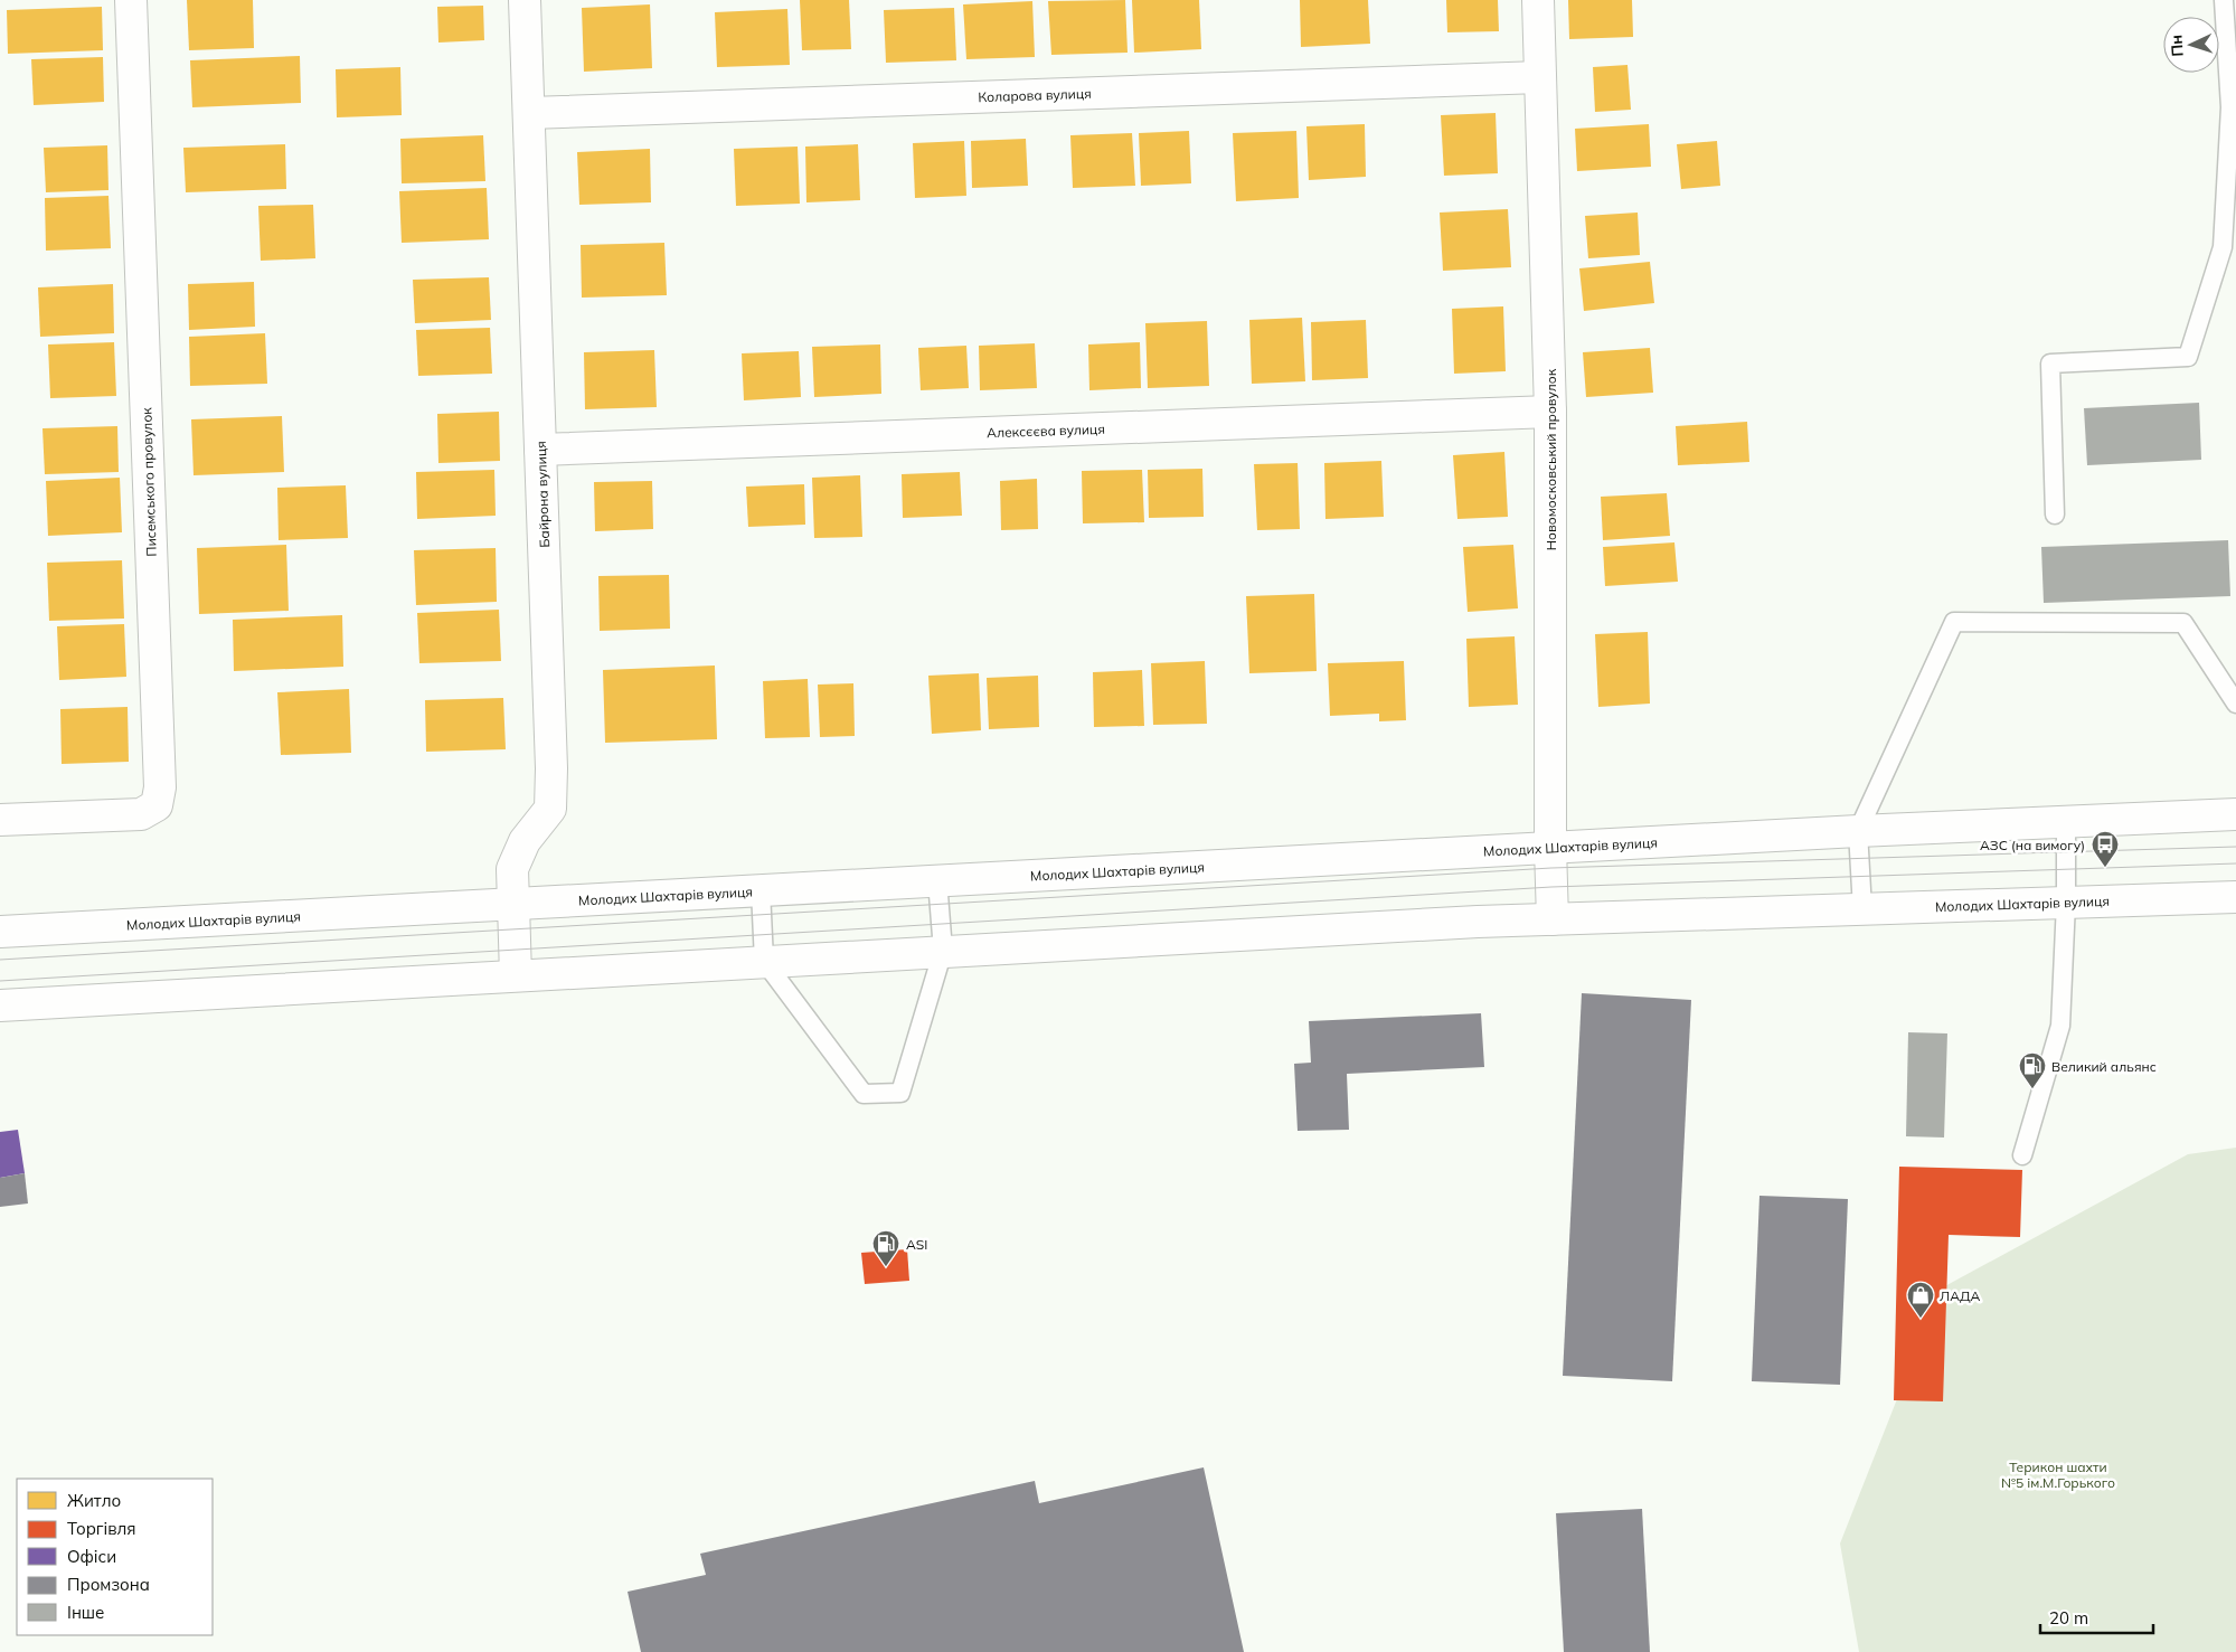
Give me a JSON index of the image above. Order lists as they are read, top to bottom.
{
  "streets": {
    "street": [
      "Коларова вулиця",
      "Алексєєва вулиця",
      "Новомосковський провулок",
      "Писемського провулок",
      "Байрона вулиця",
      "Молодих Шахтарів вулиця"
    ]
  },
  "crossings": [
    ["Коларова вулиця", "Новомосковський провулок"],
    ["Коларова вулиця", "Байрона вулиця"],
    ["Алексєєва вулиця", "Новомосковський провулок"],
    ["Алексєєва вулиця", "Байрона вулиця"],
    ["Новомосковський провулок", "Молодих Шахтарів вулиця"],
    ["Байрона вулиця", "Молодих Шахтарів вулиця"]
  ],
  "parks": ["Терикон шахти №5 ім.М.Горького"],
  "places": {
    "bus stop": ["АЗС (на вимогу)"],
    "fuel station": ["Великий альянс", "ASI"],
    "shop": ["ЛАДА"]
  },
  "legend": [
    "Житло",
    "Торгівля",
    "Офіси",
    "Промзона",
    "Інше"
  ],
  "scale_bar": "20 m",
  "north": "left"
}
